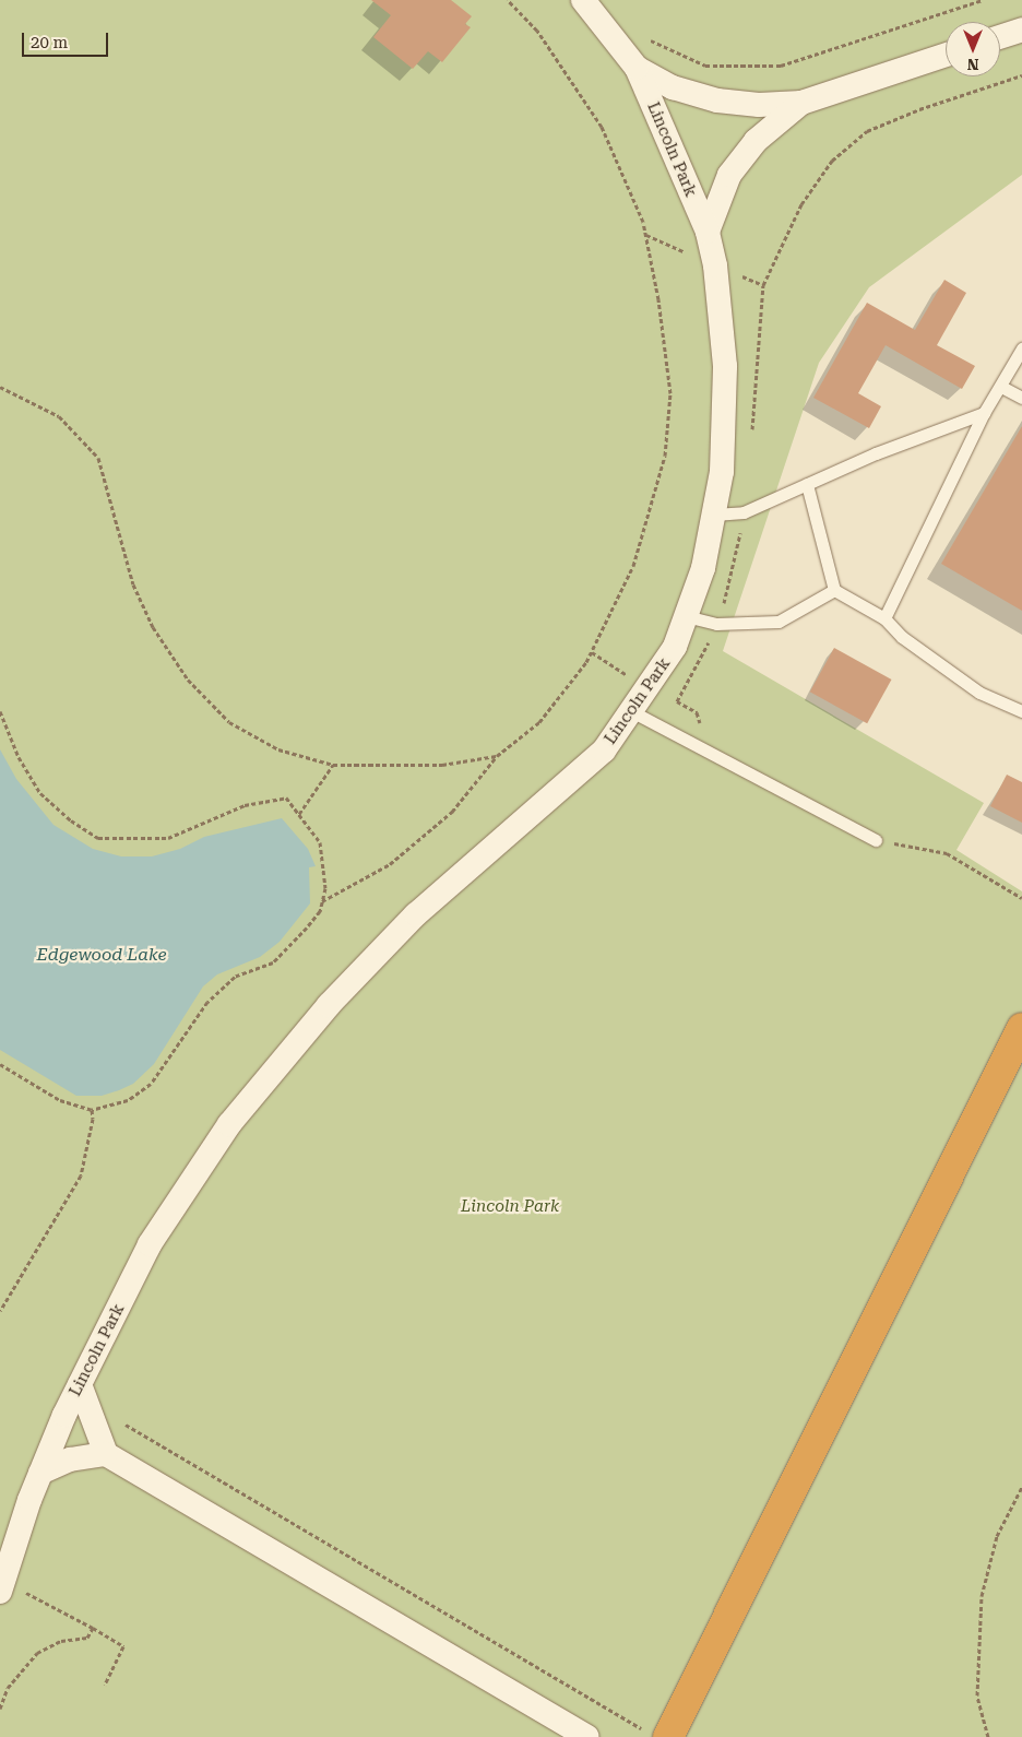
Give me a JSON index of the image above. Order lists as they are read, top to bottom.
{
  "streets": {
    "street": ["Lincoln Park"]
  },
  "water": ["Edgewood Lake"],
  "parks": ["Lincoln Park"],
  "scale_bar": "20 m",
  "north": "bottom"
}
